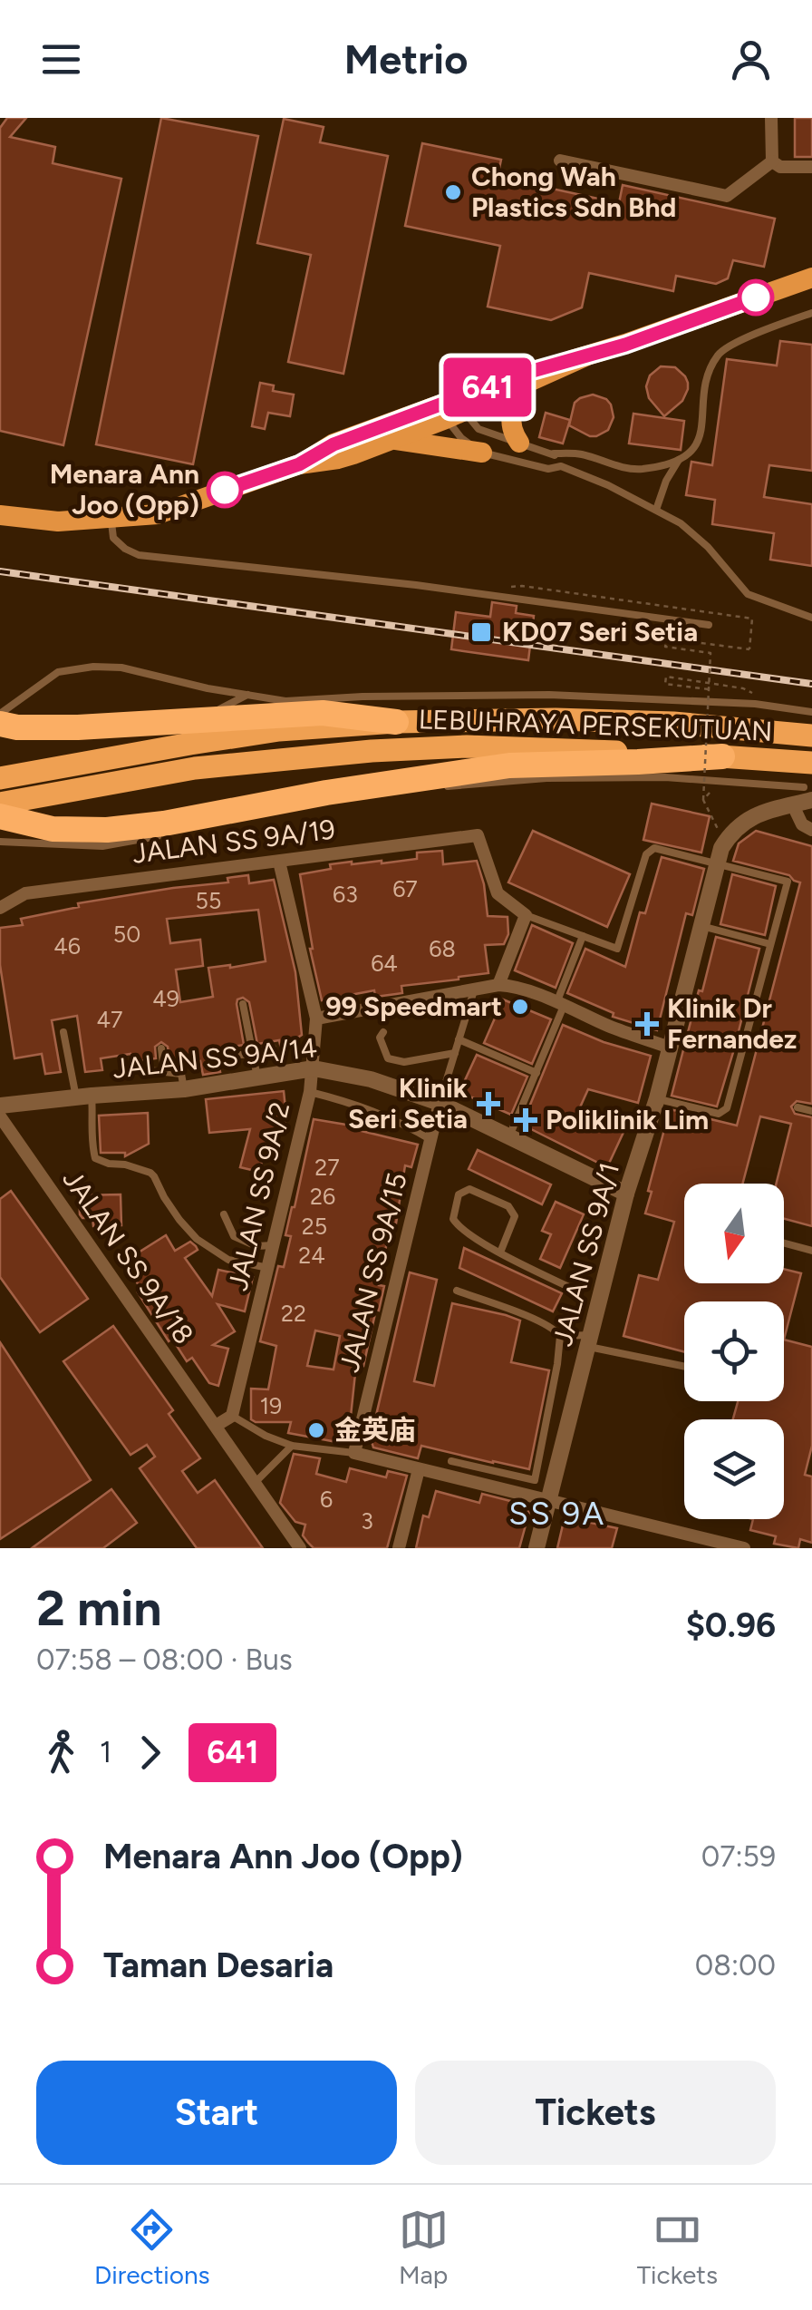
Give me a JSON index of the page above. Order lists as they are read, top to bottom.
{
  "streets": {
    "highway": ["LEBUHRAYA PERSEKUTUAN"],
    "street": [
      "JALAN SS 9A/19",
      "JALAN SS 9A/14",
      "JALAN SS 9A/2",
      "JALAN SS 9A/1",
      "JALAN SS 9A/18",
      "JALAN SS 9A/15"
    ]
  },
  "crossings": [
    ["JALAN SS 9A/19", "JALAN SS 9A/2"],
    ["JALAN SS 9A/14", "JALAN SS 9A/2"],
    ["JALAN SS 9A/14", "JALAN SS 9A/1"],
    ["JALAN SS 9A/14", "JALAN SS 9A/15"]
  ],
  "districts": ["SS 9A"],
  "places": {
    "other": [
      "Chong Wah Plastics Sdn Bhd",
      "Menara Ann Joo (Opp)",
      "99 Speedmart",
      "金英庙"
    ],
    "transit": ["KD07 Seri Setia"],
    "health": ["Klinik Dr Fernandez", "Klinik Seri Setia", "Poliklinik Lim"]
  },
  "lines": ["bus line 641"],
  "house_numbers": [
    "67",
    "63",
    "55",
    "50",
    "46",
    "68",
    "64",
    "49",
    "47",
    "27",
    "26",
    "25",
    "24",
    "22",
    "19",
    "6",
    "3"
  ],
  "north": "bottom",
  "page": {
    "header": "Metrio",
    "on_map": "641",
    "heading": ["2 min", "07:58 – 08:00 · Bus", "$0.96"],
    "legs": ["1", "641"],
    "list": [
      {
        "name": "Menara Ann Joo (Opp)",
        "value": "07:59"
      },
      {
        "name": "Taman Desaria",
        "value": "08:00"
      }
    ],
    "buttons": ["Start", "Tickets"],
    "tabs": ["Directions", "Map", "Tickets"]
  }
}
